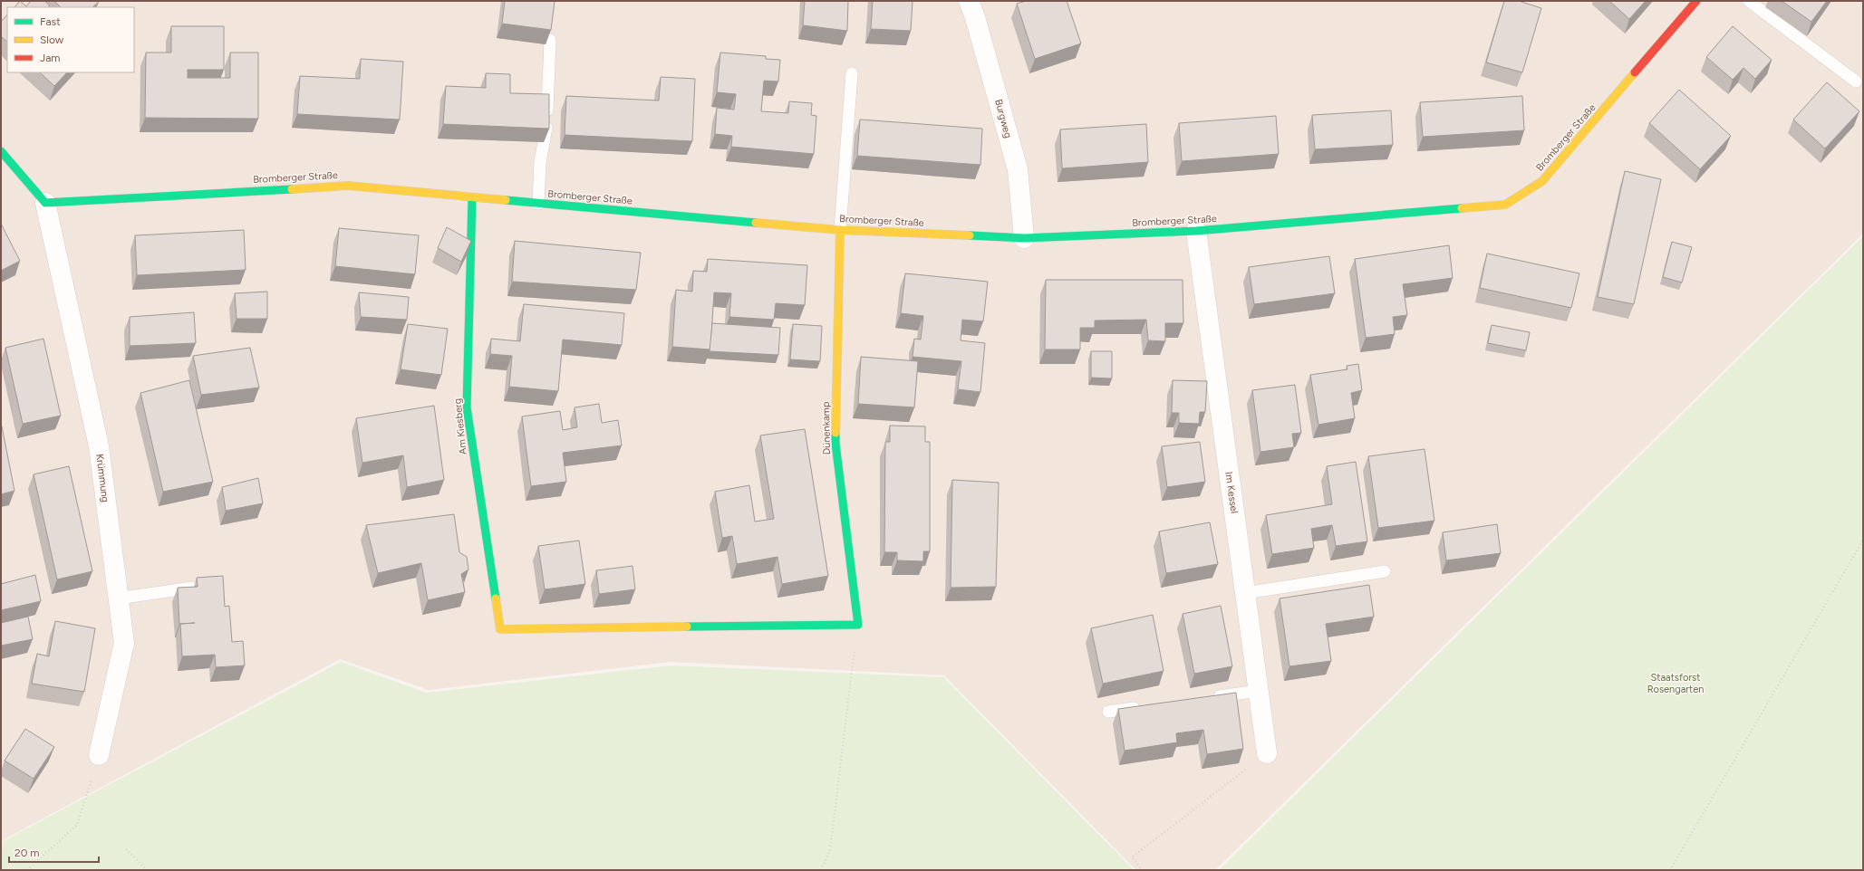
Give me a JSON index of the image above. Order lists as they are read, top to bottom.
{
  "streets": {
    "street": [
      "Burgweg",
      "Bromberger Straße",
      "Am Kiesberg",
      "Dünenkamp",
      "Krümmung",
      "Im Kessel"
    ]
  },
  "crossings": [
    ["Burgweg", "Bromberger Straße"],
    ["Bromberger Straße", "Am Kiesberg"],
    ["Bromberger Straße", "Dünenkamp"],
    ["Bromberger Straße", "Krümmung"],
    ["Bromberger Straße", "Im Kessel"],
    ["Am Kiesberg", "Dünenkamp"]
  ],
  "parks": ["Staatsforst Rosengarten"],
  "legend": ["Fast", "Slow", "Jam"],
  "scale_bar": "20 m"
}
